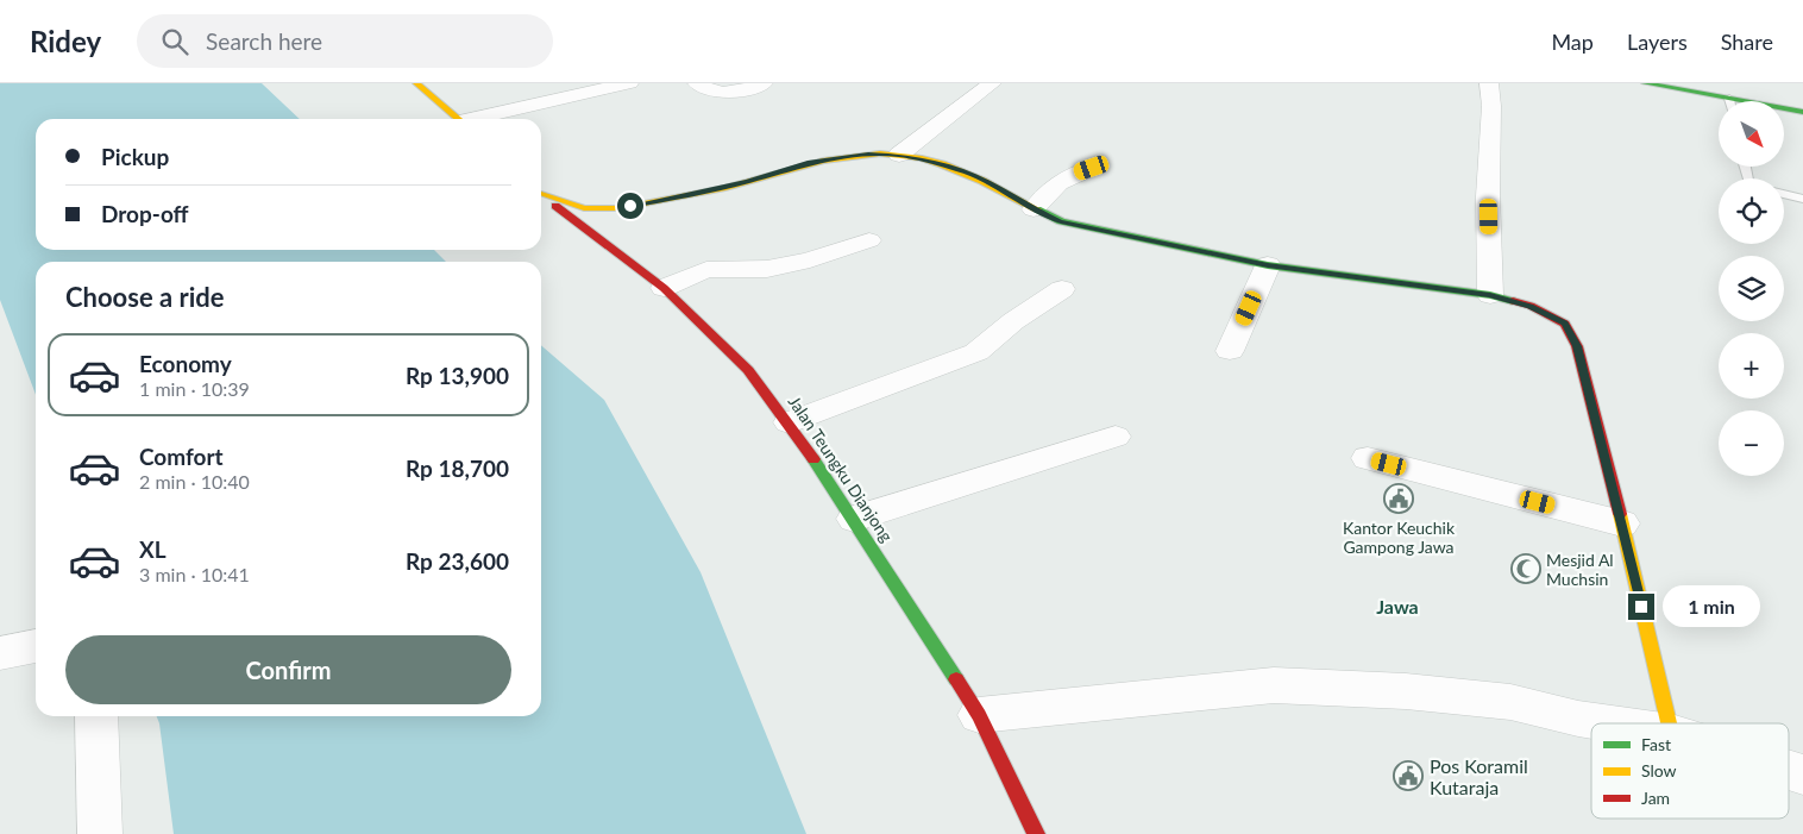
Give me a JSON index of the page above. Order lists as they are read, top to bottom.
{
  "streets": {
    "street": ["Jalan Teungku Dianjong"]
  },
  "districts": ["Jawa"],
  "places": {
    "public building": ["Kantor Keuchik Gampong Jawa", "Pos Koramil Kutaraja"],
    "mosque": ["Mesjid Al Muchsin"]
  },
  "legend": ["Fast", "Slow", "Jam"],
  "north": "bottom right",
  "page": {
    "header": "Ridey",
    "search": "Search here",
    "nav": ["Map", "Layers", "Share"],
    "map_buttons": ["+", "−"],
    "banner": ["Pickup", "Drop-off"],
    "heading": "Choose a ride",
    "list": [
      {
        "name": "Economy",
        "note": "1 min · 10:39",
        "value": "Rp 13,900"
      },
      {
        "name": "Comfort",
        "note": "2 min · 10:40",
        "value": "Rp 18,700"
      },
      {
        "name": "XL",
        "note": "3 min · 10:41",
        "value": "Rp 23,600"
      }
    ],
    "bubble": "1 min",
    "buttons": "Confirm"
  }
}
